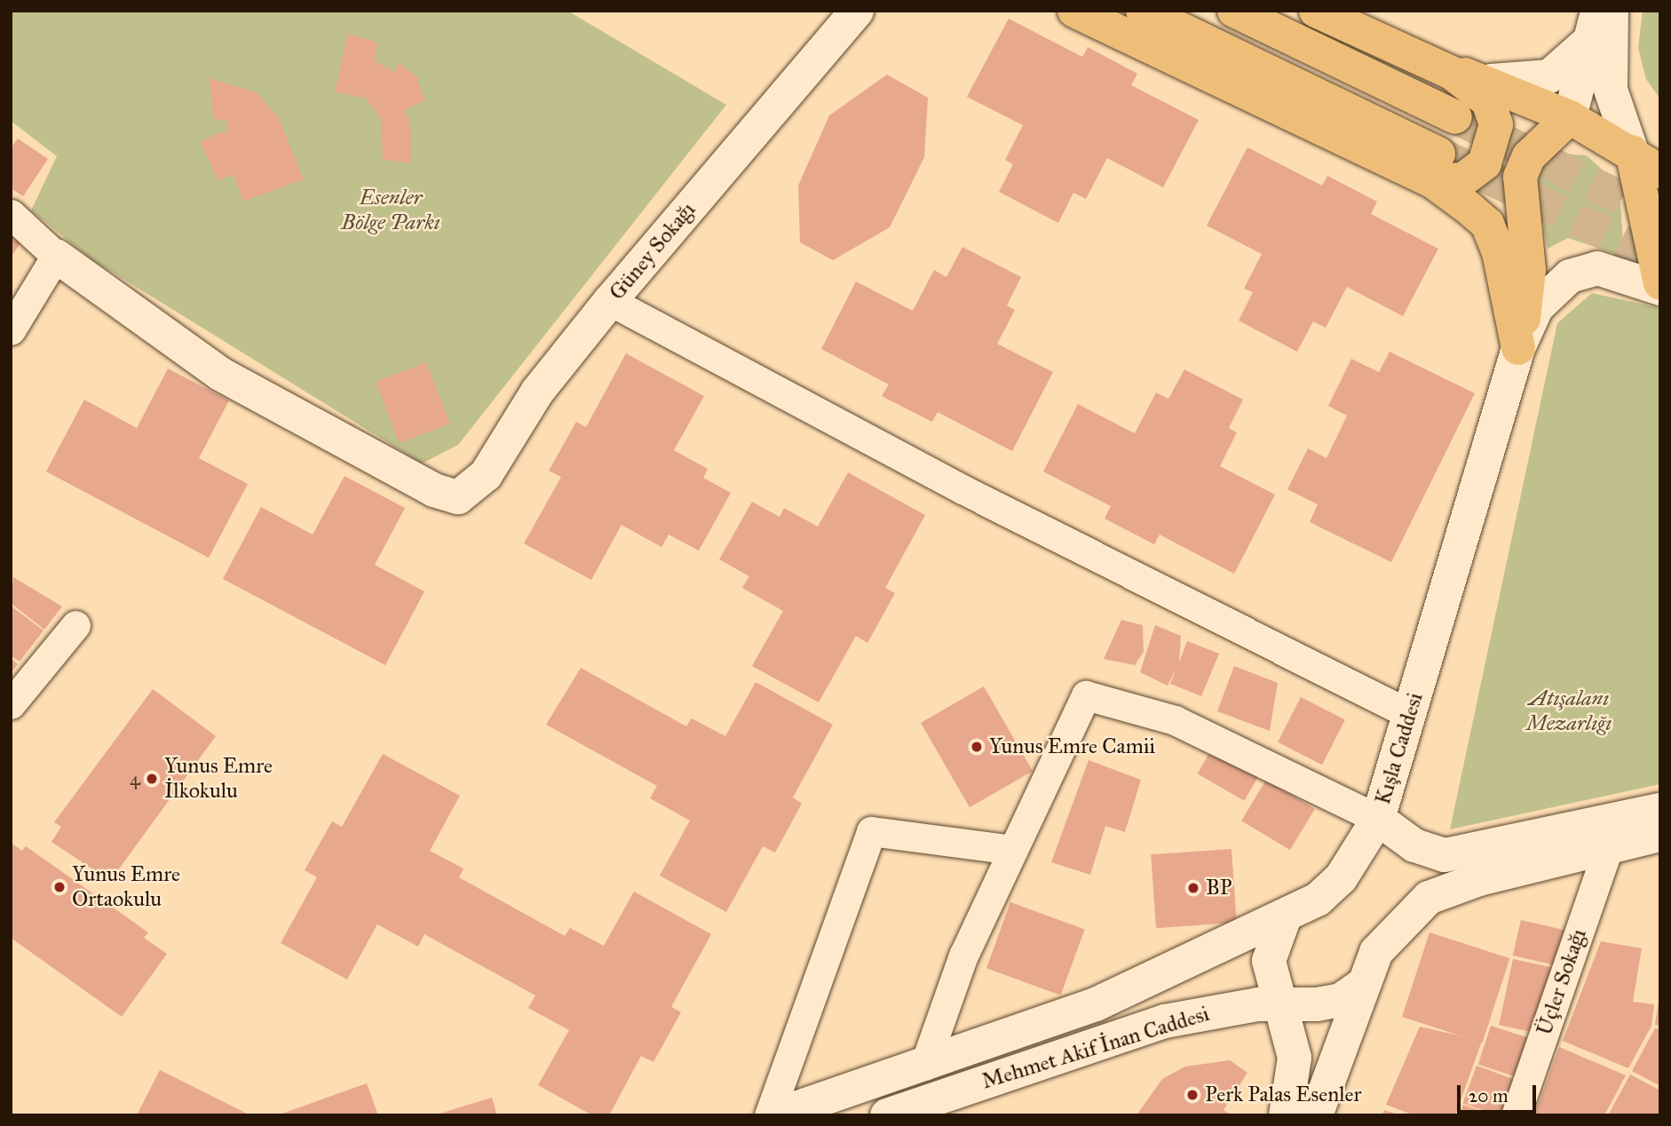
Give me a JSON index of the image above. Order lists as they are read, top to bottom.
{
  "streets": {
    "main road": ["Güney Sokağı", "Kışla Caddesi", "Mehmet Akif İnan Caddesi"],
    "street": ["Üçler Sokağı"]
  },
  "crossings": [
    ["Kışla Caddesi", "Mehmet Akif İnan Caddesi"]
  ],
  "parks": ["Esenler Bölge Parkı", "Atışalanı Mezarlığı"],
  "places": [
    "Yunus Emre Camii",
    "Yunus Emre İlkokulu",
    "Yunus Emre Ortaokulu",
    "BP",
    "Perk Palas Esenler"
  ],
  "house_numbers": ["4"],
  "scale_bar": "20 m"
}
